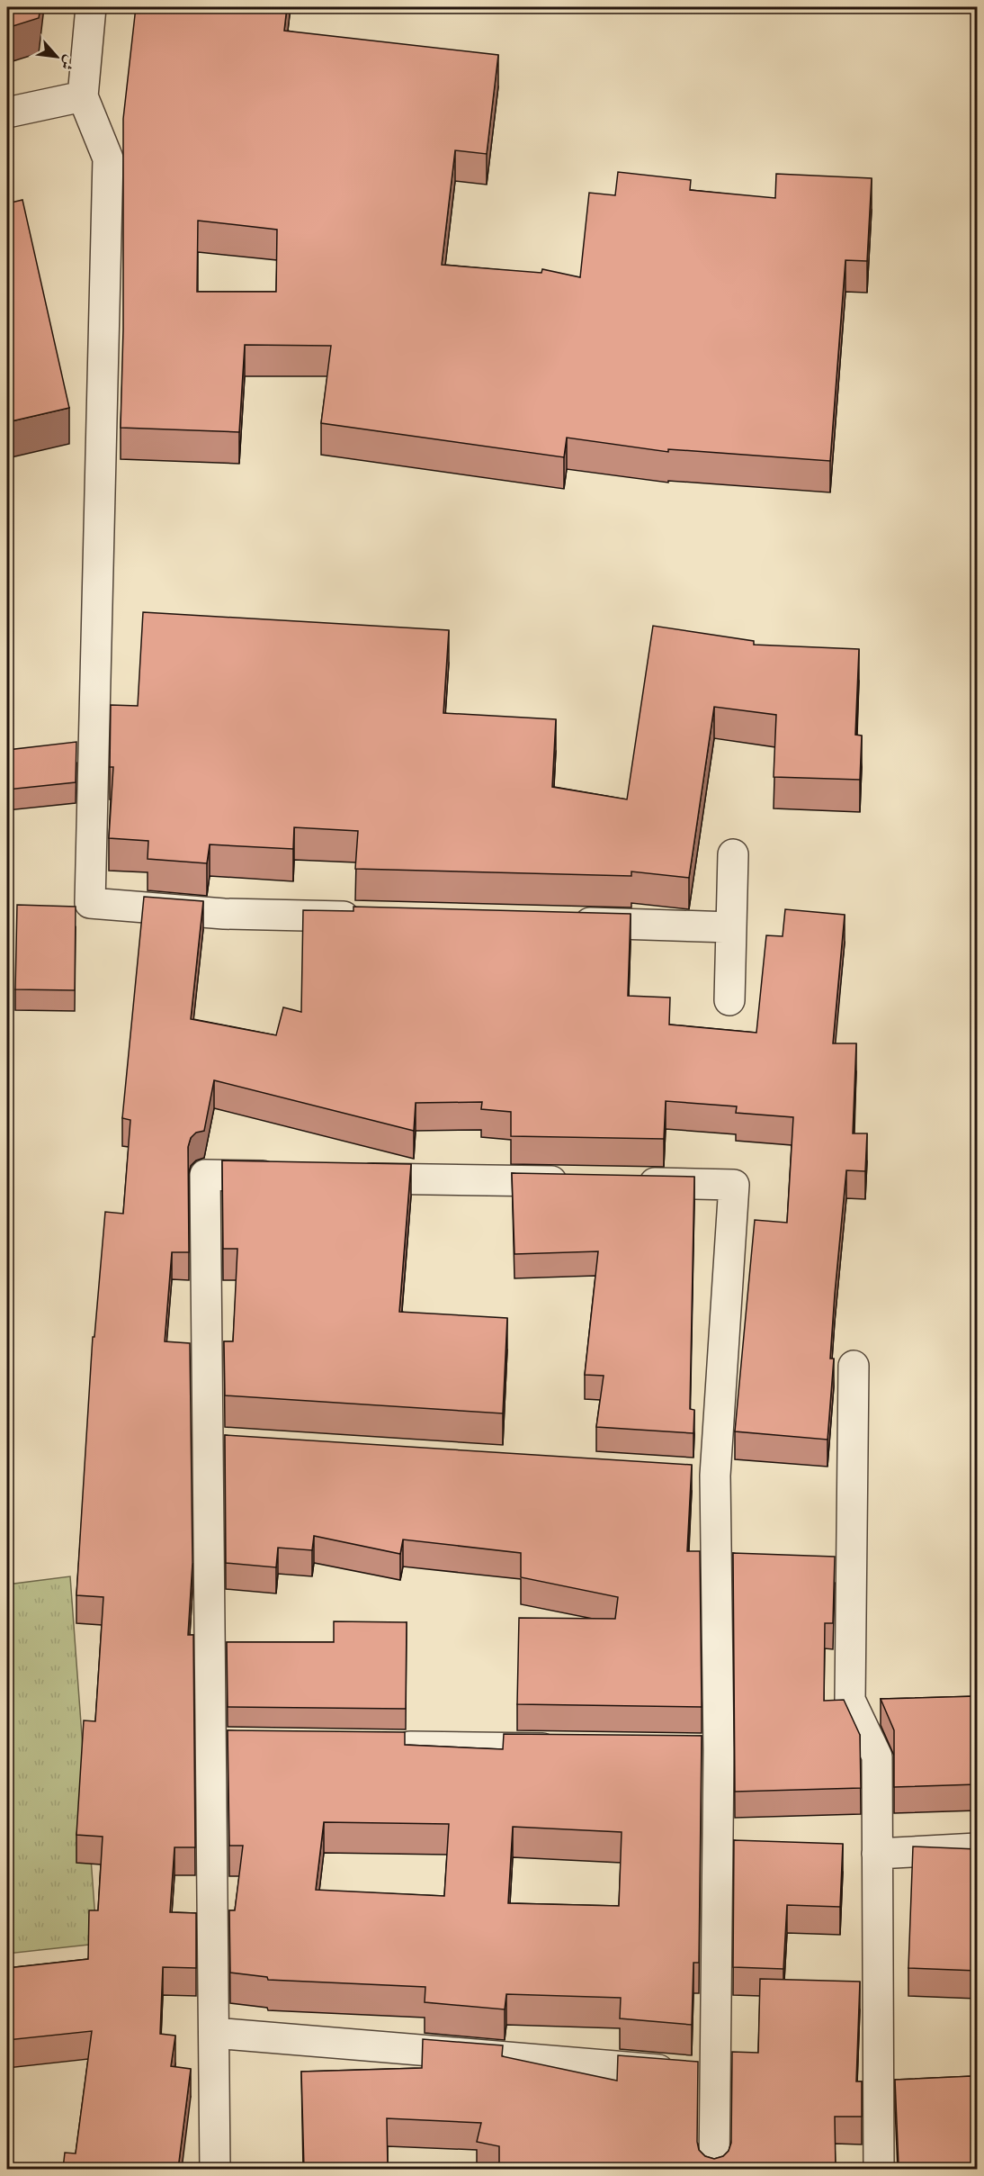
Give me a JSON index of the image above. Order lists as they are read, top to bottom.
{
  "north": "bottom right"
}
